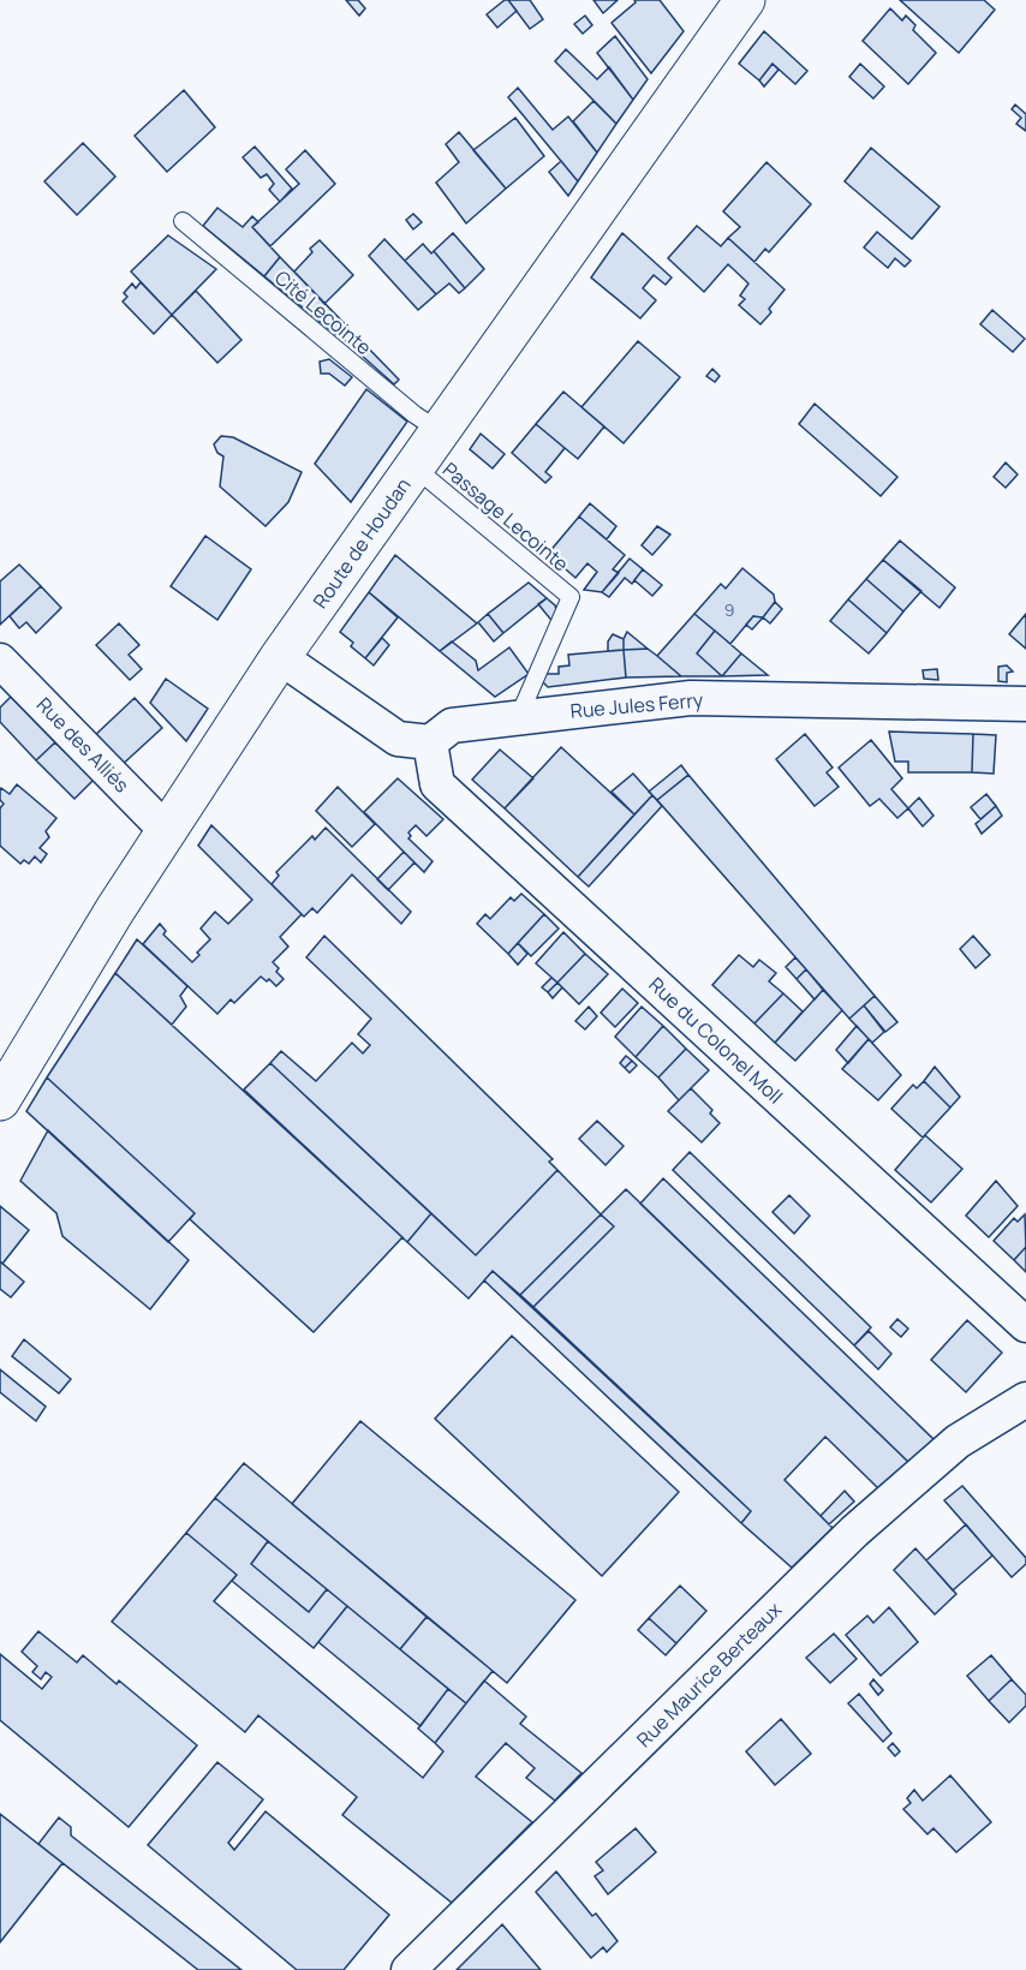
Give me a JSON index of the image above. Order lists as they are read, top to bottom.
{
  "streets": {
    "main road": ["Route de Houdan"],
    "street": [
      "Rue Jules Ferry",
      "Rue des Alliés",
      "Rue du Colonel Moll",
      "Rue Maurice Berteaux"
    ],
    "lane": ["Cité Lecointe", "Passage Lecointe"]
  },
  "crossings": [
    ["Cité Lecointe", "Route de Houdan"],
    ["Passage Lecointe", "Route de Houdan"],
    ["Passage Lecointe", "Rue Jules Ferry"],
    ["Route de Houdan", "Rue des Alliés"],
    ["Rue Jules Ferry", "Rue du Colonel Moll"]
  ],
  "house_numbers": ["9"]
}
